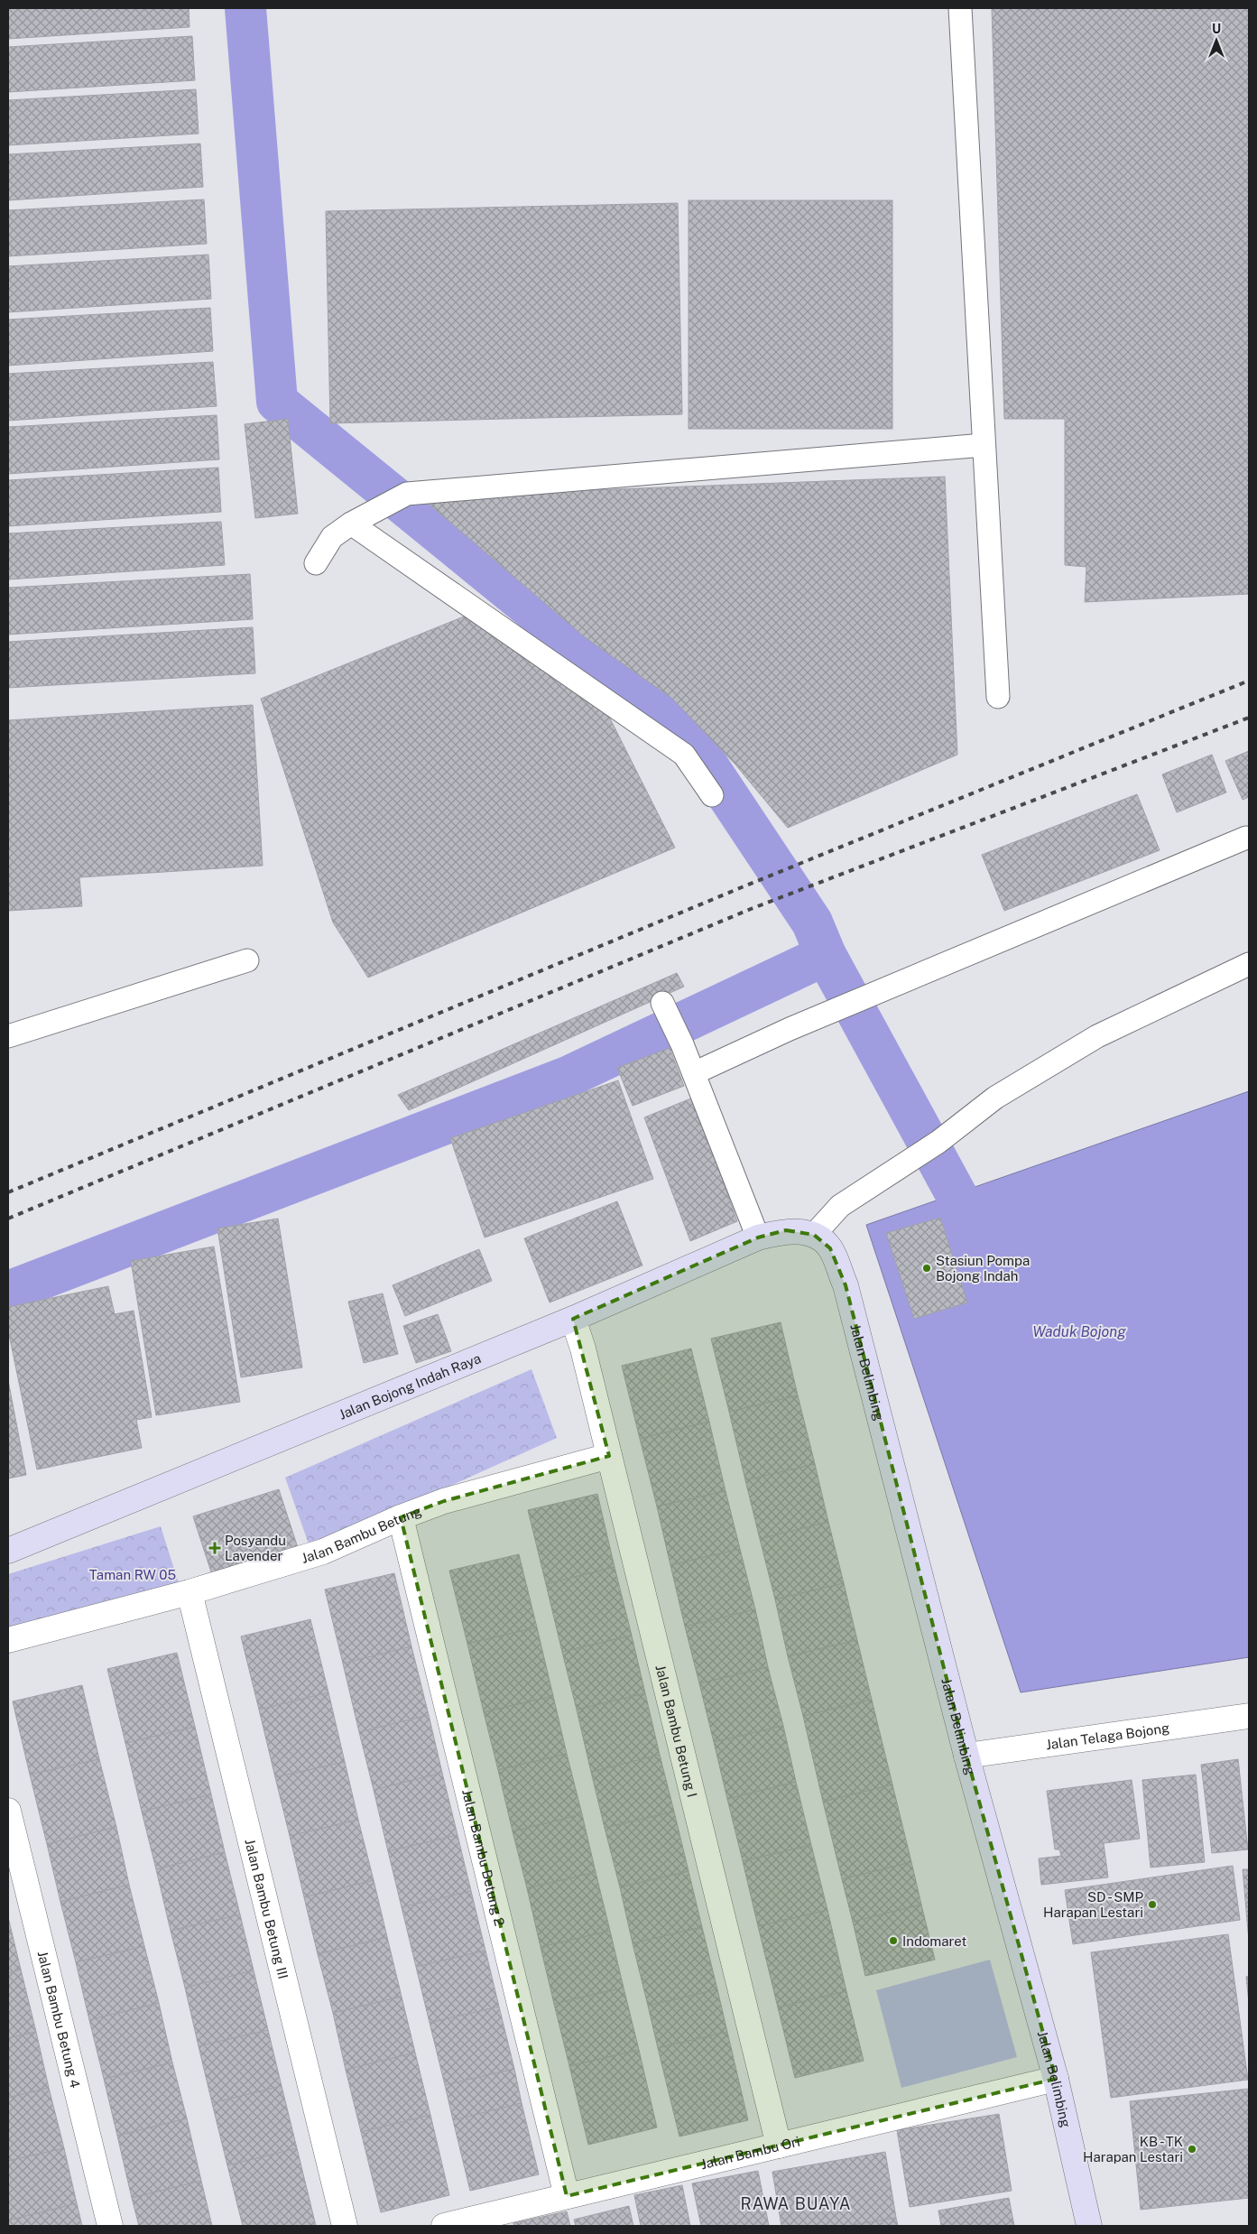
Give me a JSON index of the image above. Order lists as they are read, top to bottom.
{
  "streets": {
    "street": [
      "Jalan Belimbing",
      "Jalan Bojong Indah Raya",
      "Jalan Bambu Betung",
      "Jalan Bambu Betung I",
      "Jalan Telaga Bojong",
      "Jalan Bambu Betung 2",
      "Jalan Bambu Betung III",
      "Jalan Bambu Betung 4",
      "Jalan Bambu Ori"
    ]
  },
  "crossings": [
    ["Jalan Belimbing", "Jalan Bojong Indah Raya"],
    ["Jalan Belimbing", "Jalan Telaga Bojong"],
    ["Jalan Belimbing", "Jalan Bambu Ori"],
    ["Jalan Bojong Indah Raya", "Jalan Bambu Betung I"],
    ["Jalan Bambu Betung", "Jalan Bambu Betung I"],
    ["Jalan Bambu Betung", "Jalan Bambu Betung 2"],
    ["Jalan Bambu Betung", "Jalan Bambu Betung III"],
    ["Jalan Bambu Betung I", "Jalan Bambu Ori"],
    ["Jalan Bambu Betung 2", "Jalan Bambu Ori"]
  ],
  "districts": ["RAWA BUAYA"],
  "water": ["Waduk Bojong"],
  "parks": ["Taman RW 05"],
  "places": {
    "other": [
      "Stasiun Pompa Bojong Indah",
      "SD - SMP Harapan Lestari",
      "Indomaret",
      "KB - TK Harapan Lestari"
    ],
    "health": ["Posyandu Lavender"]
  },
  "north": "top"
}
